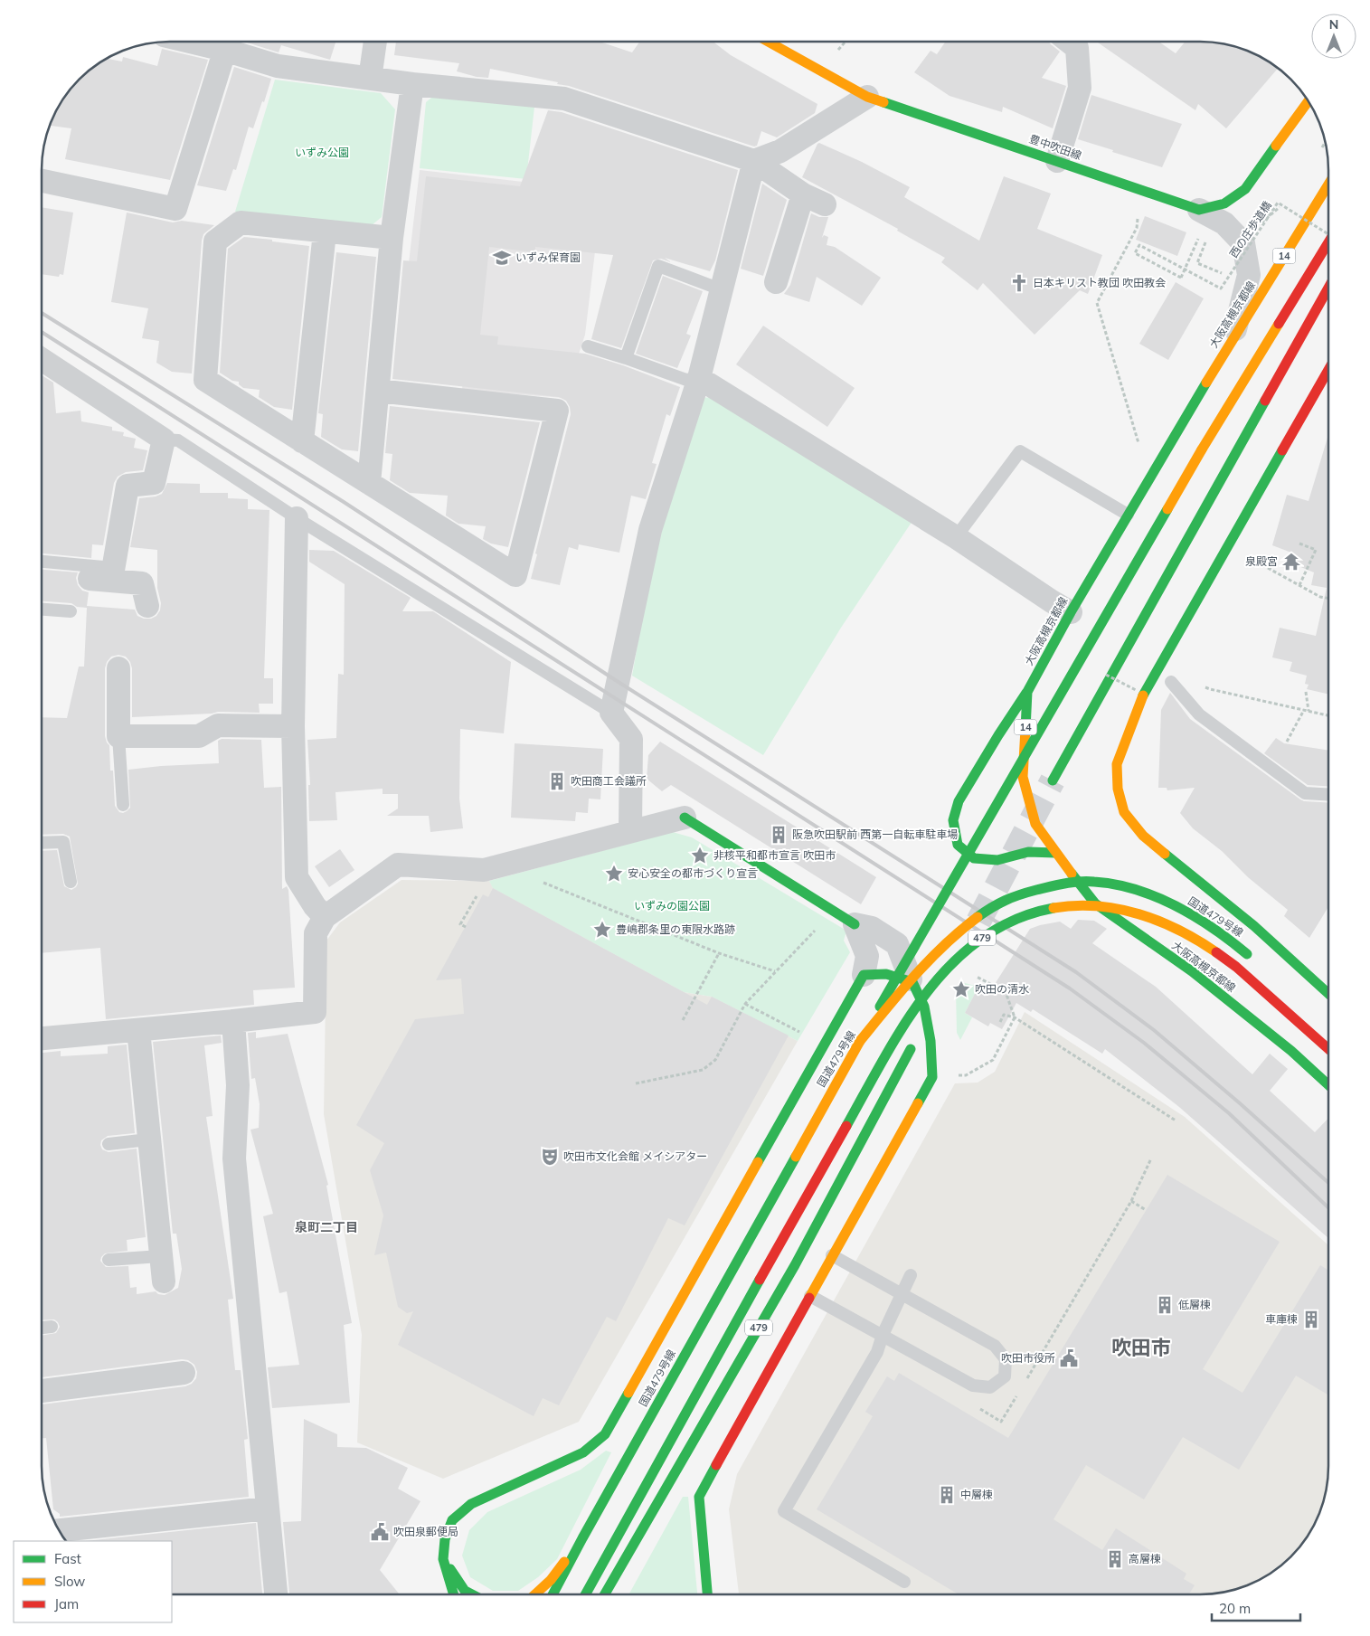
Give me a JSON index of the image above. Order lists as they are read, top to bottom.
{
  "streets": {
    "main road": [
      "豊中吹田線",
      "14",
      "大阪高槻京都線",
      "国道479号線",
      "479"
    ],
    "path": ["西の庄歩道橋"]
  },
  "crossings": [
    ["豊中吹田線", "西の庄歩道橋"]
  ],
  "districts": ["泉町二丁目", "吹田市"],
  "parks": ["いずみ公園", "いずみの園公園"],
  "places": {
    "school or university": ["いずみ保育園"],
    "church": ["日本キリスト教団 吹田教会"],
    "temple": ["泉殿宮"],
    "building": [
      "吹田商工会議所",
      "阪急吹田駅前 西第一自転車駐車場",
      "低層棟",
      "車庫棟",
      "中層棟",
      "高層棟"
    ],
    "place": [
      "非核平和都市宣言 吹田市",
      "安心安全の都市づくり宣言",
      "豊嶋郡条里の東限水路跡",
      "吹田の清水"
    ],
    "theatre": ["吹田市文化会館 メイシアター"],
    "public building": ["吹田市役所", "吹田泉郵便局"]
  },
  "legend": ["Fast", "Slow", "Jam"],
  "scale_bar": "20 m",
  "north": "top"
}
